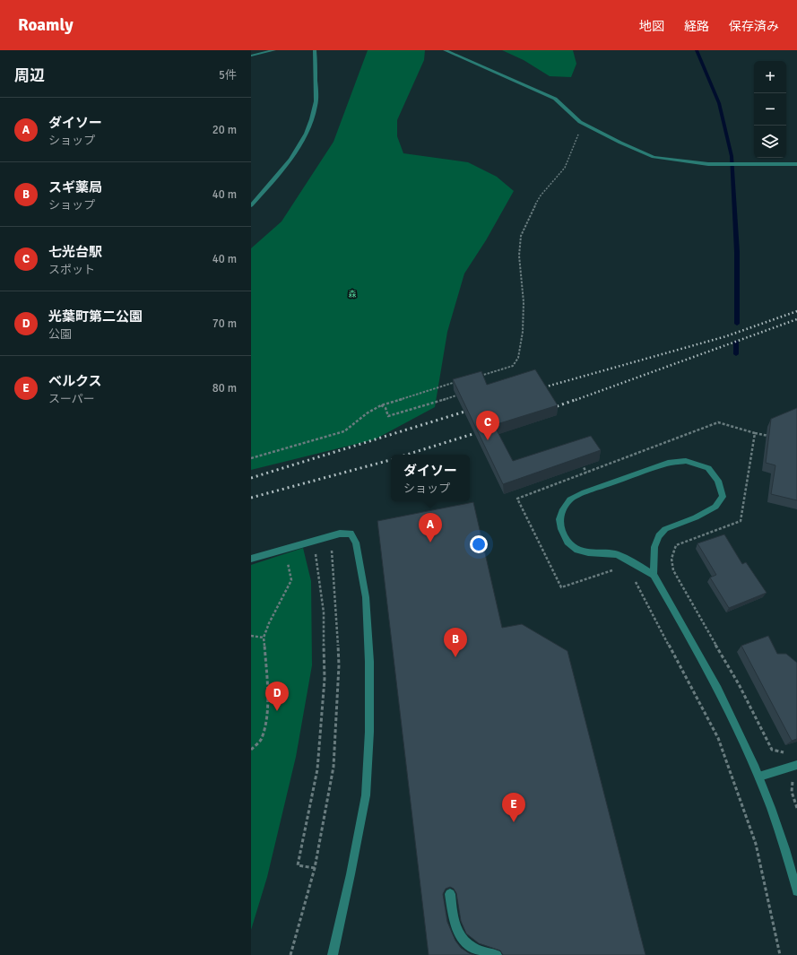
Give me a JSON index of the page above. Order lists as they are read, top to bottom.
{
  "parks": ["森"],
  "page": {
    "header": "Roamly",
    "nav": ["地図", "経路", "保存済み"],
    "heading": ["周辺", "5件"],
    "map_buttons": ["+", "−"],
    "list": [
      {
        "mark": "A",
        "name": "ダイソー",
        "note": "ショップ",
        "value": "20 m"
      },
      {
        "mark": "B",
        "name": "スギ薬局",
        "note": "ショップ",
        "value": "40 m"
      },
      {
        "mark": "C",
        "name": "七光台駅",
        "note": "スポット",
        "value": "40 m"
      },
      {
        "mark": "D",
        "name": "光葉町第二公園",
        "note": "公園",
        "value": "70 m"
      },
      {
        "mark": "E",
        "name": "ベルクス",
        "note": "スーパー",
        "value": "80 m"
      }
    ],
    "pins": [
      "C",
      "A",
      "B",
      "D",
      "E"
    ],
    "popup": ["ダイソー", "ショップ"]
  }
}
